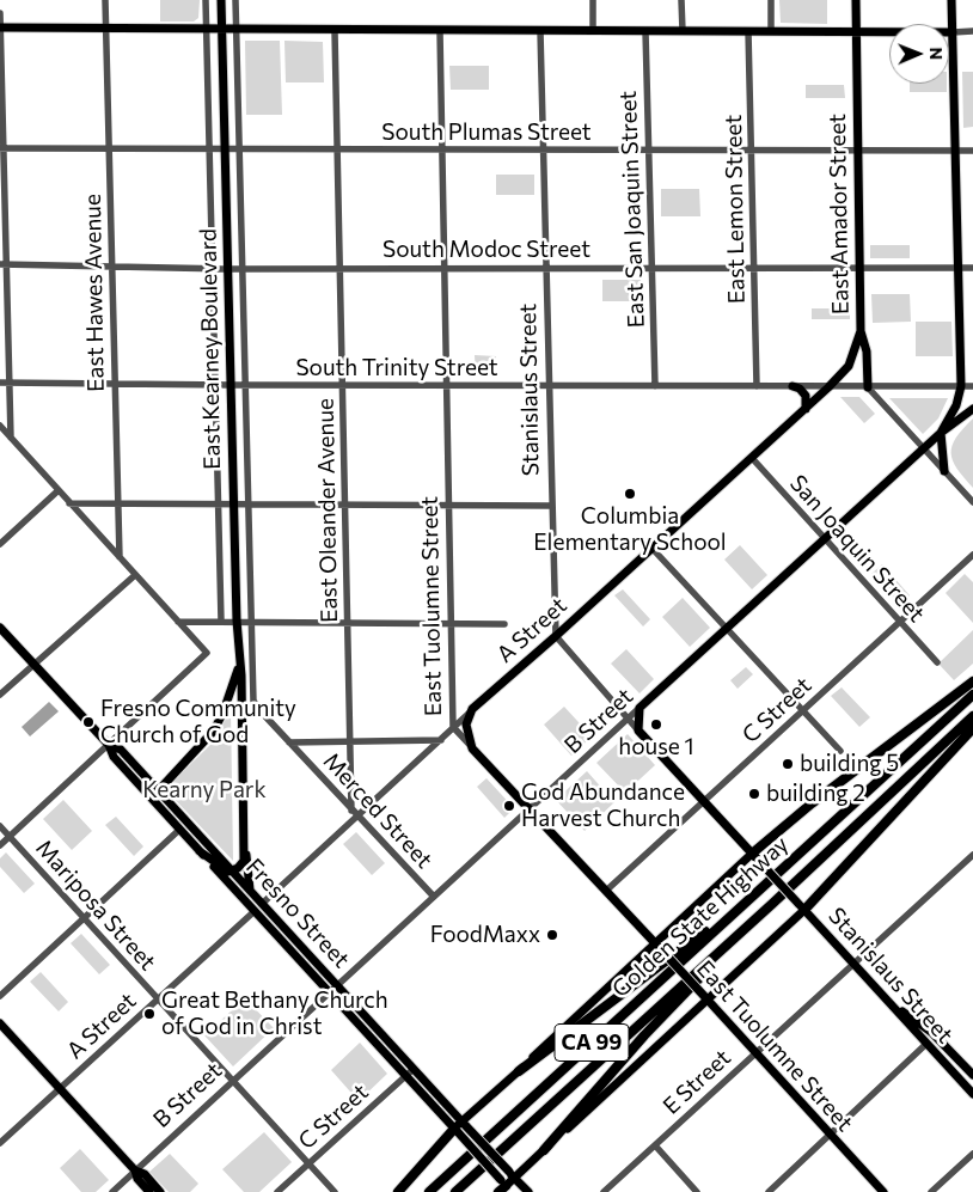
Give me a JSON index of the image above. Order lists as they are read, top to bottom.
{
  "streets": {
    "highway": ["Golden State Highway", "CA 99"],
    "main road": [
      "East Amador Street",
      "East Kearney Boulevard",
      "Stanislaus Street",
      "East Tuolumne Street",
      "A Street",
      "B Street",
      "Fresno Street"
    ],
    "street": [
      "South Plumas Street",
      "East San Joaquin Street",
      "East Lemon Street",
      "South Modoc Street",
      "East Hawes Avenue",
      "South Trinity Street",
      "East Oleander Avenue",
      "San Joaquin Street",
      "C Street",
      "Merced Street",
      "Mariposa Street",
      "E Street"
    ]
  },
  "crossings": [
    ["South Plumas Street", "East San Joaquin Street"],
    ["South Plumas Street", "East Lemon Street"],
    ["South Plumas Street", "East Amador Street"],
    ["South Plumas Street", "East Hawes Avenue"],
    ["South Plumas Street", "East Kearney Boulevard"],
    ["South Plumas Street", "Stanislaus Street"],
    ["South Plumas Street", "East Oleander Avenue"],
    ["South Plumas Street", "East Tuolumne Street"],
    ["East San Joaquin Street", "South Modoc Street"],
    ["East San Joaquin Street", "South Trinity Street"],
    ["East Lemon Street", "South Modoc Street"],
    ["East Lemon Street", "South Trinity Street"],
    ["East Amador Street", "South Modoc Street"],
    ["East Amador Street", "South Trinity Street"],
    ["East Amador Street", "A Street"],
    ["South Modoc Street", "East Hawes Avenue"],
    ["South Modoc Street", "East Kearney Boulevard"],
    ["South Modoc Street", "Stanislaus Street"],
    ["South Modoc Street", "East Oleander Avenue"],
    ["South Modoc Street", "East Tuolumne Street"],
    ["East Hawes Avenue", "South Trinity Street"],
    ["East Kearney Boulevard", "South Trinity Street"],
    ["East Kearney Boulevard", "Merced Street"],
    ["East Kearney Boulevard", "Fresno Street"],
    ["South Trinity Street", "Stanislaus Street"],
    ["South Trinity Street", "East Oleander Avenue"],
    ["South Trinity Street", "East Tuolumne Street"],
    ["South Trinity Street", "A Street"],
    ["South Trinity Street", "B Street"],
    ["Stanislaus Street", "A Street"],
    ["Stanislaus Street", "C Street"],
    ["Stanislaus Street", "E Street"],
    ["East Oleander Avenue", "A Street"],
    ["East Oleander Avenue", "Merced Street"],
    ["San Joaquin Street", "A Street"],
    ["San Joaquin Street", "C Street"],
    ["San Joaquin Street", "B Street"],
    ["East Tuolumne Street", "A Street"],
    ["East Tuolumne Street", "C Street"],
    ["East Tuolumne Street", "B Street"],
    ["East Tuolumne Street", "E Street"],
    ["A Street", "Merced Street"],
    ["A Street", "Mariposa Street"],
    ["A Street", "Fresno Street"],
    ["C Street", "Mariposa Street"],
    ["C Street", "Fresno Street"],
    ["B Street", "Merced Street"],
    ["B Street", "Mariposa Street"],
    ["B Street", "Fresno Street"]
  ],
  "parks": ["Kearny Park"],
  "places": [
    "Columbia Elementary School",
    "Fresno Community Church of God",
    "house 1",
    "building 5",
    "building 2",
    "God Abundance Harvest Church",
    "FoodMaxx",
    "Great Bethany Church of God in Christ"
  ],
  "north": "right"
}
